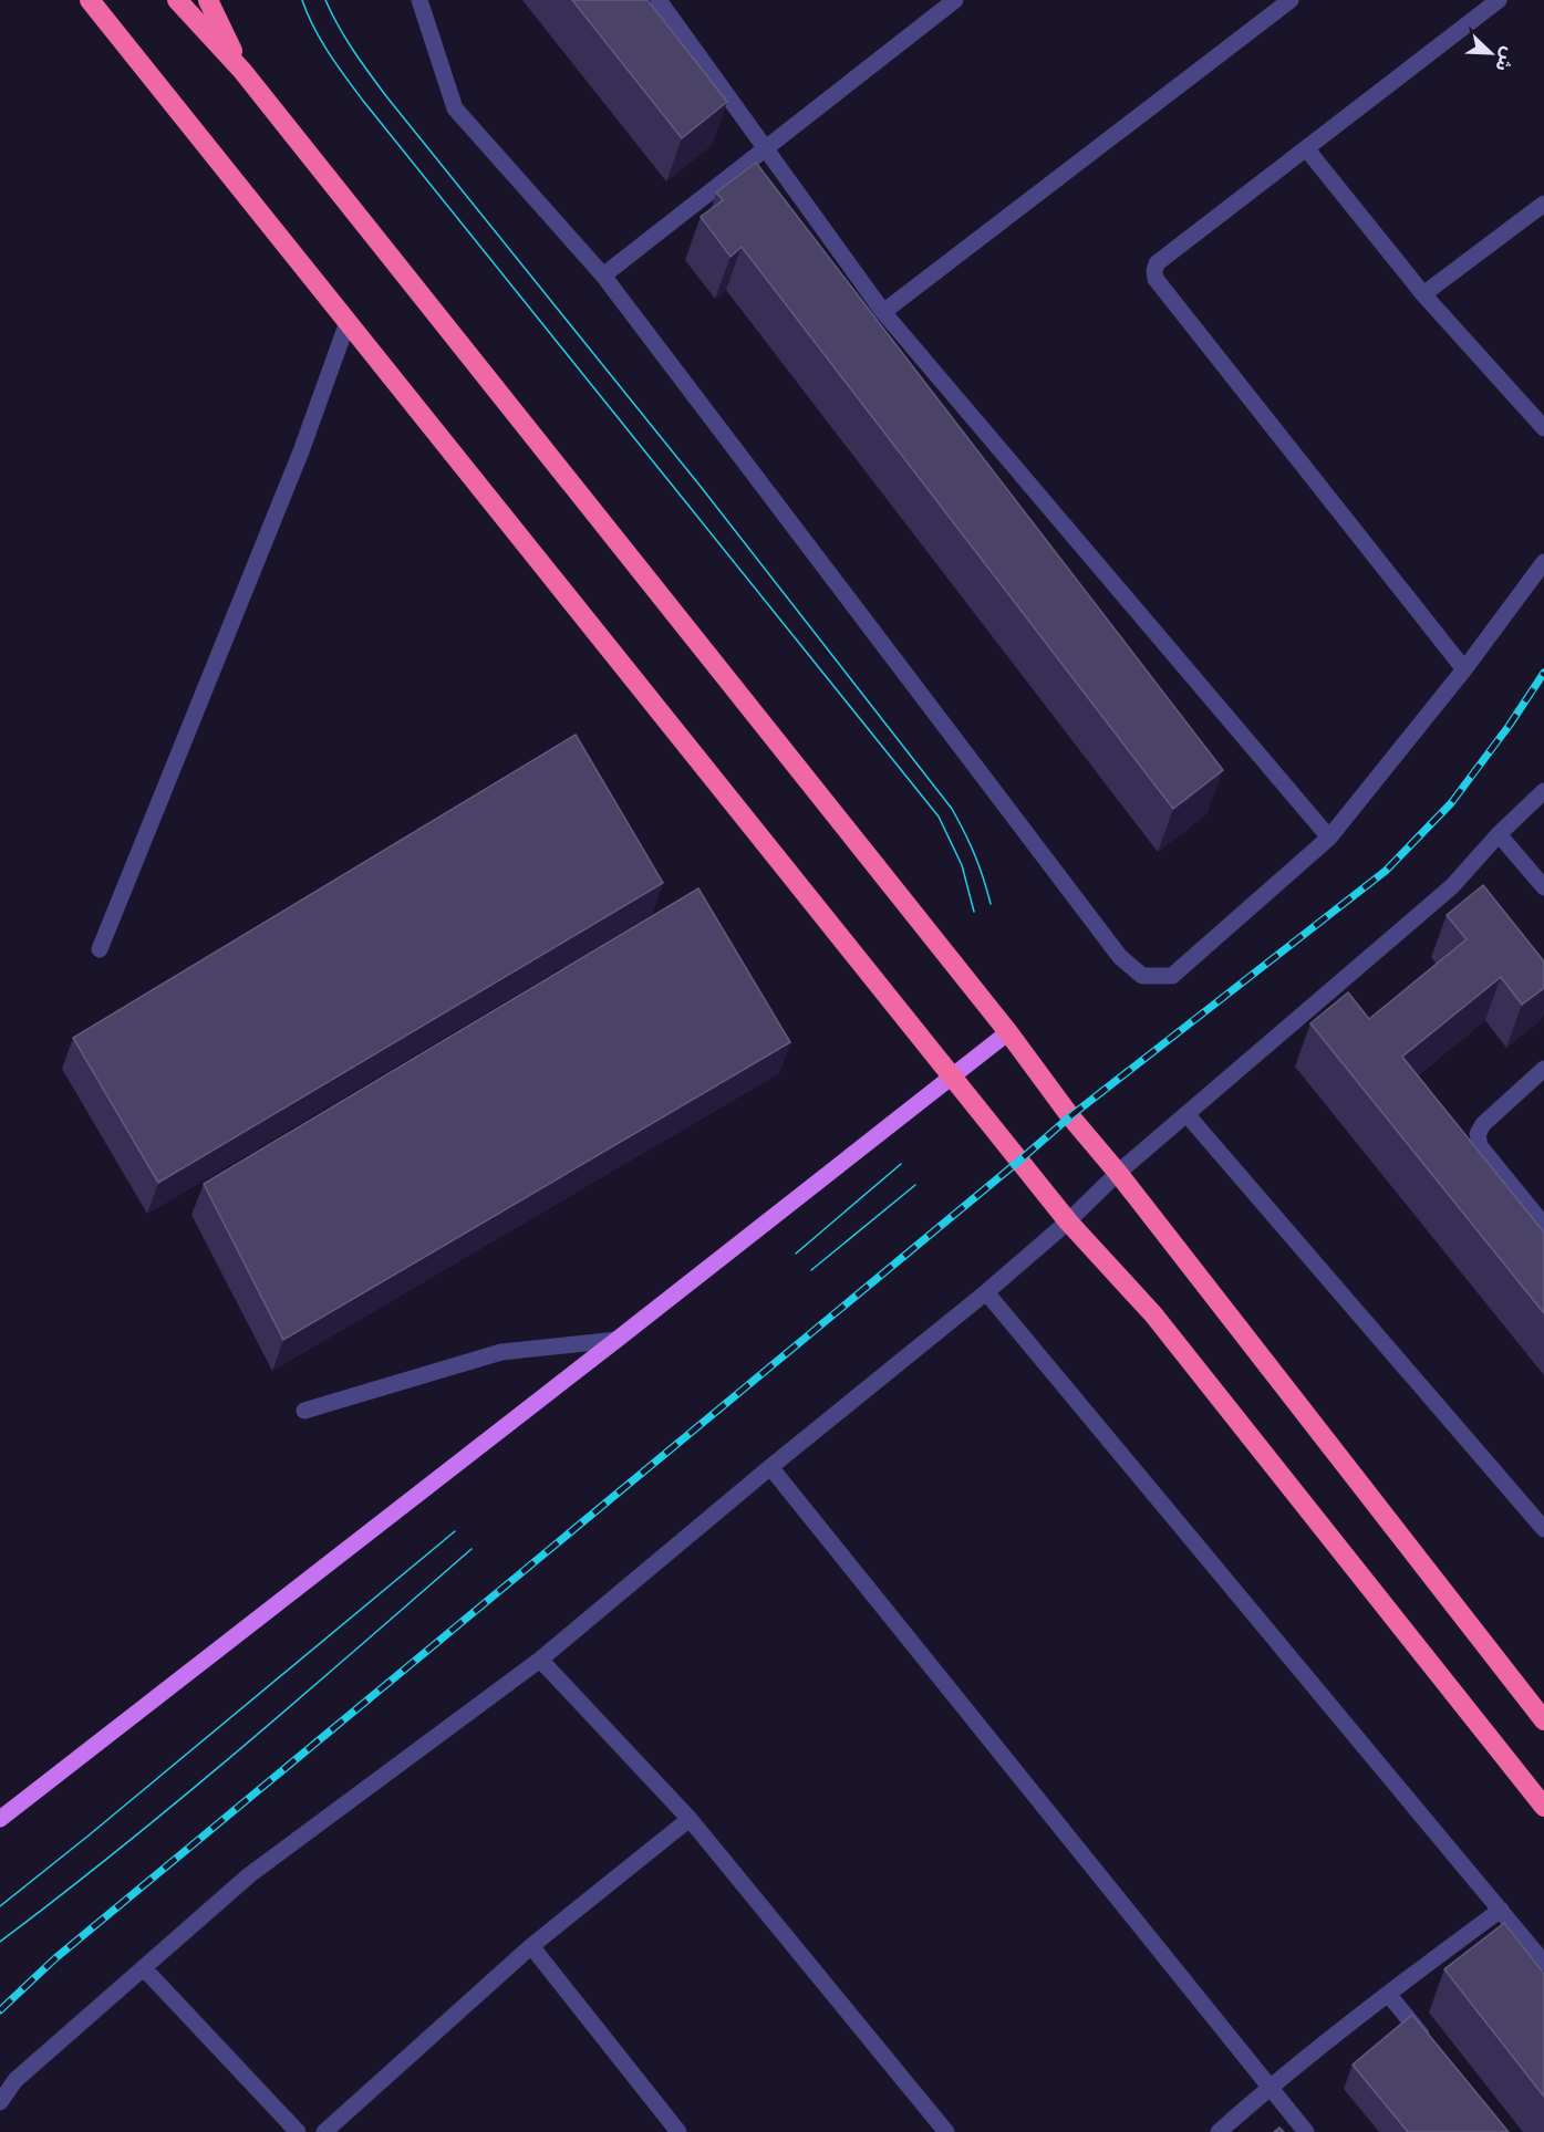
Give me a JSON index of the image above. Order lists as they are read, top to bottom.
{
  "north": "bottom right"
}
